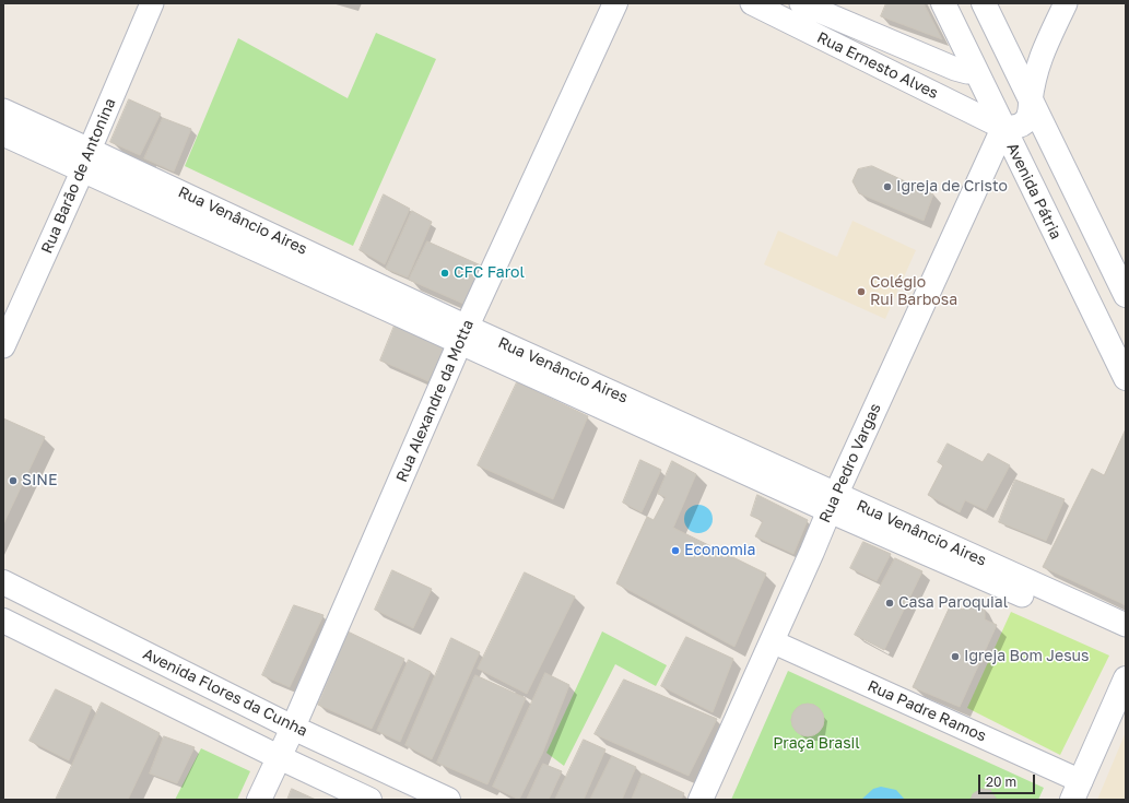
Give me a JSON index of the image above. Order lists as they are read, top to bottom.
{
  "streets": {
    "main road": [
      "Avenida Pátria",
      "Rua Alexandre da Motta",
      "Rua Pedro Vargas",
      "Avenida Flores da Cunha"
    ],
    "street": [
      "Rua Ernesto Alves",
      "Rua Barão de Antonina",
      "Rua Venâncio Aires",
      "Rua Padre Ramos"
    ]
  },
  "crossings": [
    ["Rua Ernesto Alves", "Avenida Pátria"],
    ["Rua Ernesto Alves", "Rua Pedro Vargas"],
    ["Rua Barão de Antonina", "Rua Venâncio Aires"],
    ["Avenida Pátria", "Rua Pedro Vargas"],
    ["Rua Venâncio Aires", "Rua Alexandre da Motta"],
    ["Rua Venâncio Aires", "Rua Pedro Vargas"],
    ["Rua Alexandre da Motta", "Avenida Flores da Cunha"],
    ["Rua Pedro Vargas", "Rua Padre Ramos"]
  ],
  "parks": ["Praça Brasil"],
  "places": [
    "Igreja de Cristo",
    "CFC Farol",
    "Colégio Rui Barbosa",
    "SINE",
    "Economia",
    "Casa Paroquial",
    "Igreja Bom Jesus"
  ],
  "scale_bar": "20 m"
}
